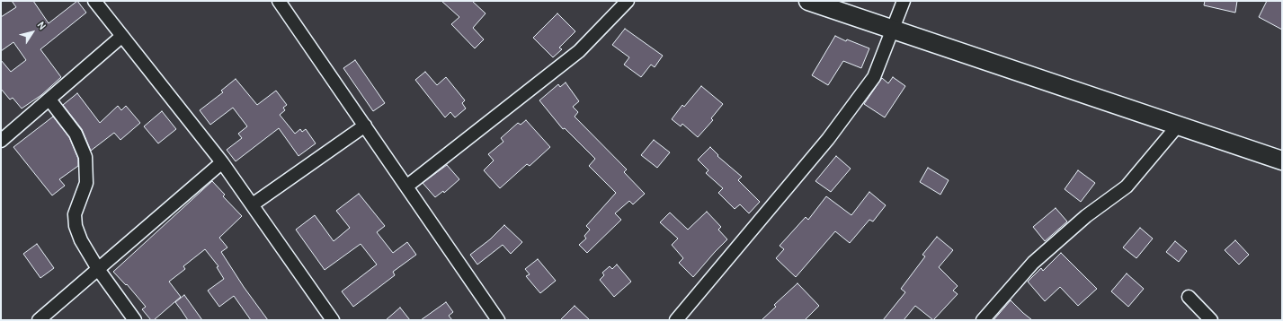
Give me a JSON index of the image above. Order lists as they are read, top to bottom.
{
  "north": "top right"
}
